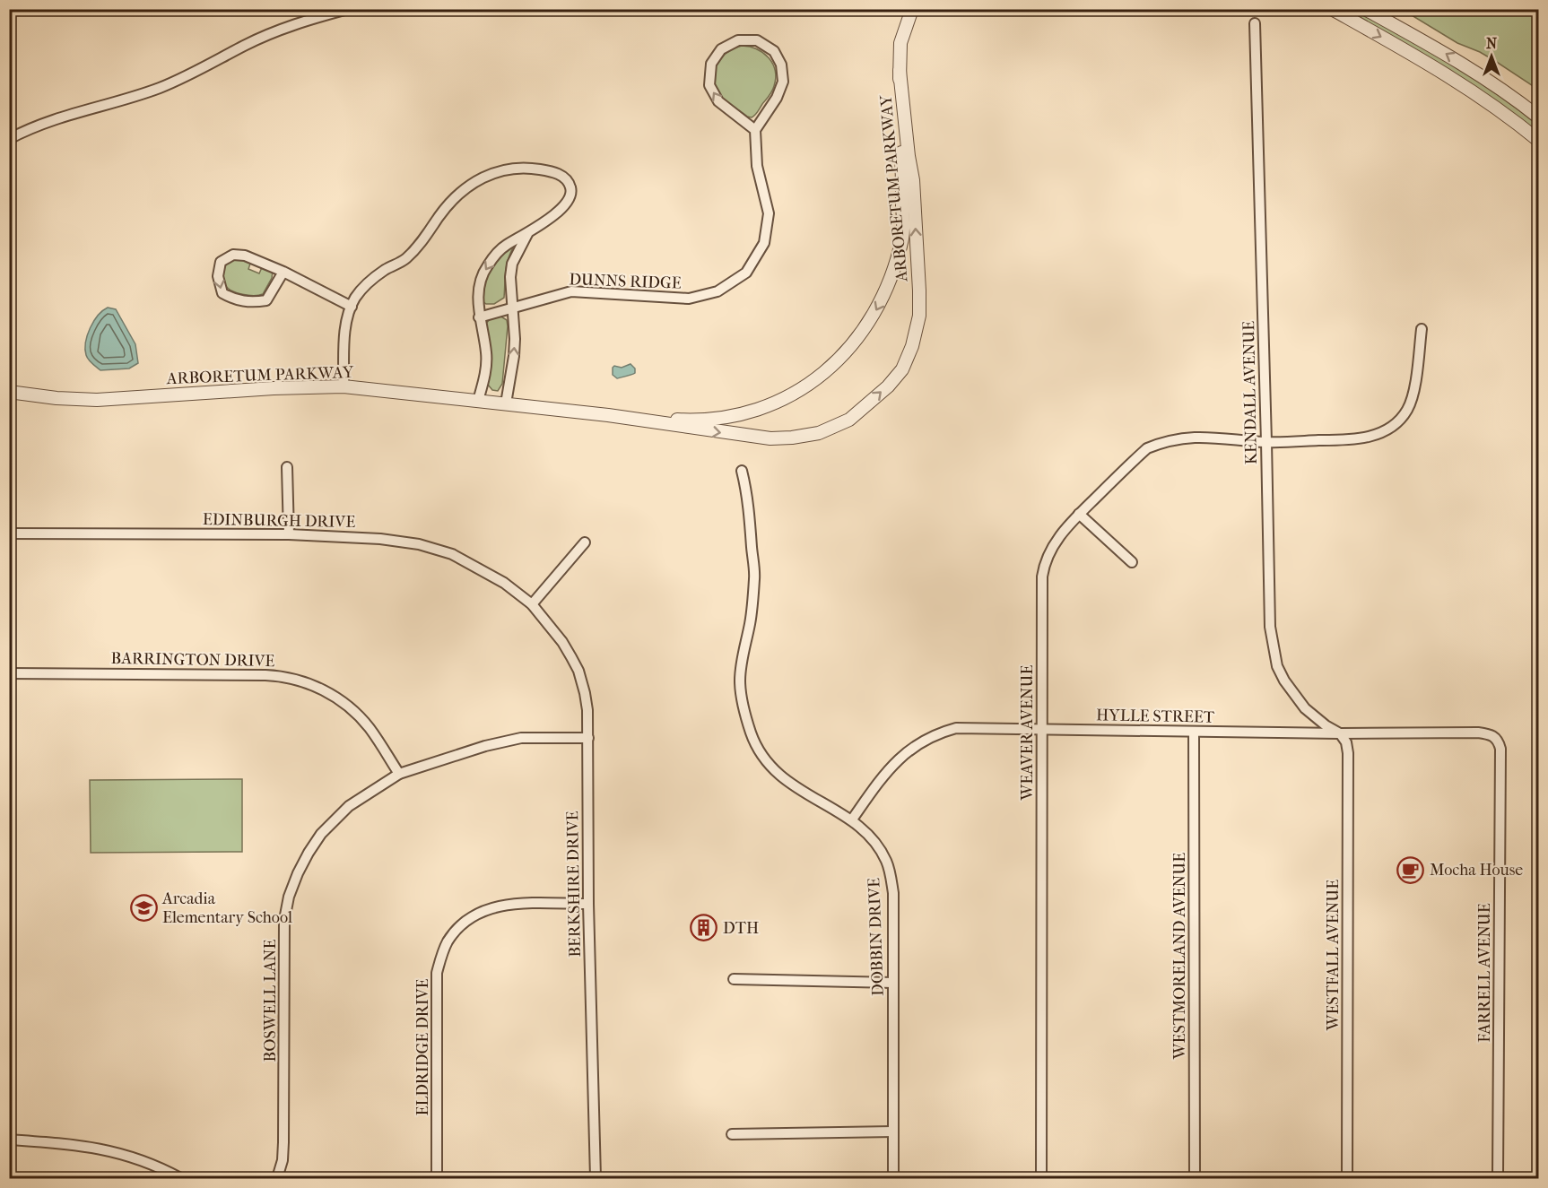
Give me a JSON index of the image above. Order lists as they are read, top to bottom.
{
  "streets": {
    "street": [
      "ARBORETUM PARKWAY",
      "DUNNS RIDGE",
      "KENDALL AVENUE",
      "EDINBURGH DRIVE",
      "BARRINGTON DRIVE",
      "HYLLE STREET",
      "WEAVER AVENUE",
      "BERKSHIRE DRIVE",
      "DOBBIN DRIVE",
      "WESTFALL AVENUE",
      "WESTMORELAND AVENUE",
      "FARRELL AVENUE",
      "BOSWELL LANE",
      "ELDRIDGE DRIVE"
    ]
  },
  "crossings": [
    ["KENDALL AVENUE", "HYLLE STREET"],
    ["KENDALL AVENUE", "WEAVER AVENUE"],
    ["KENDALL AVENUE", "WESTFALL AVENUE"],
    ["EDINBURGH DRIVE", "BERKSHIRE DRIVE"],
    ["BARRINGTON DRIVE", "BOSWELL LANE"],
    ["HYLLE STREET", "WEAVER AVENUE"],
    ["HYLLE STREET", "DOBBIN DRIVE"],
    ["HYLLE STREET", "WESTFALL AVENUE"],
    ["HYLLE STREET", "WESTMORELAND AVENUE"],
    ["HYLLE STREET", "FARRELL AVENUE"],
    ["BERKSHIRE DRIVE", "BOSWELL LANE"],
    ["BERKSHIRE DRIVE", "ELDRIDGE DRIVE"]
  ],
  "places": {
    "cafe": ["Mocha House"],
    "school or university": ["Arcadia Elementary School"],
    "building": ["DTH"]
  },
  "north": "top"
}
